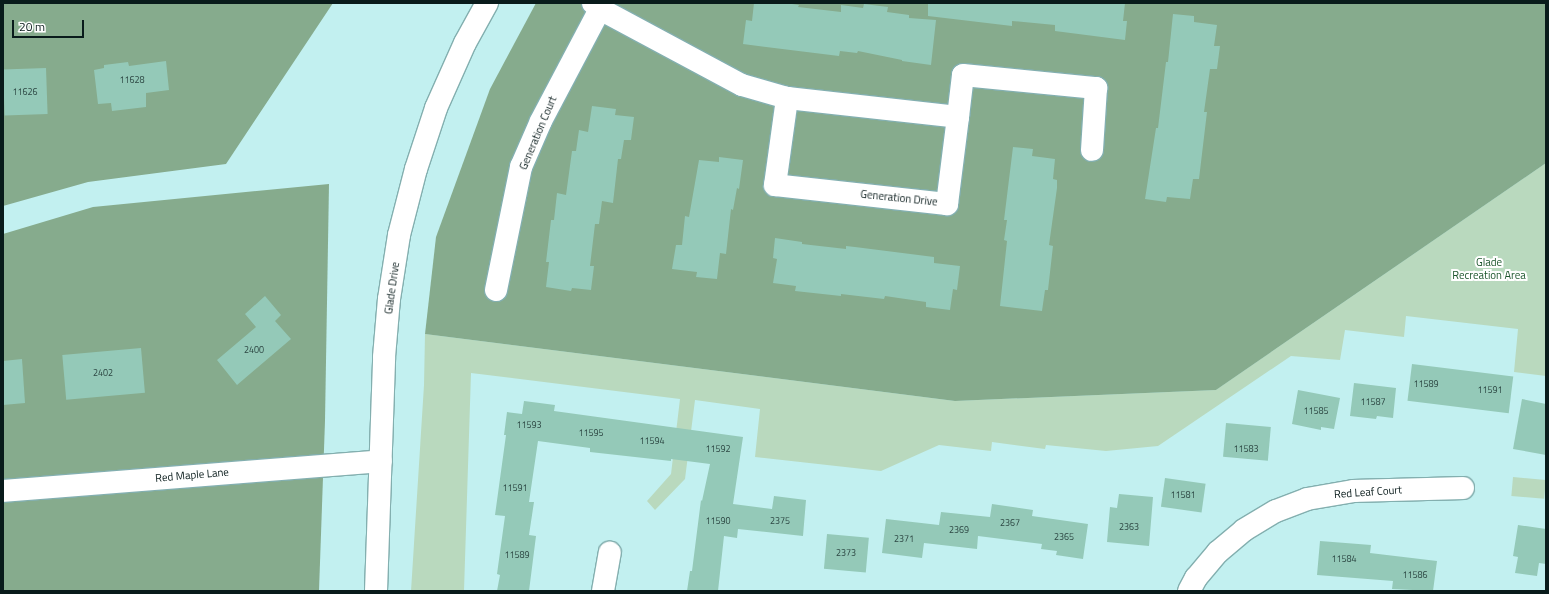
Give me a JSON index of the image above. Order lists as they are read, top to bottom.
{
  "streets": {
    "street": [
      "Generation Court",
      "Generation Drive",
      "Glade Drive",
      "Red Maple Lane",
      "Red Leaf Court"
    ]
  },
  "crossings": [
    ["Glade Drive", "Red Maple Lane"]
  ],
  "parks": ["Glade Recreation Area"],
  "house_numbers": [
    "11628",
    "11626",
    "2400",
    "2402",
    "11589",
    "11591",
    "11587",
    "11585",
    "11593",
    "11595",
    "11594",
    "11592",
    "11583",
    "11591",
    "11581",
    "11590",
    "2375",
    "2367",
    "2363",
    "2369",
    "2365",
    "2371",
    "2373",
    "11589",
    "11584",
    "11586"
  ],
  "scale_bar": "20 m"
}
